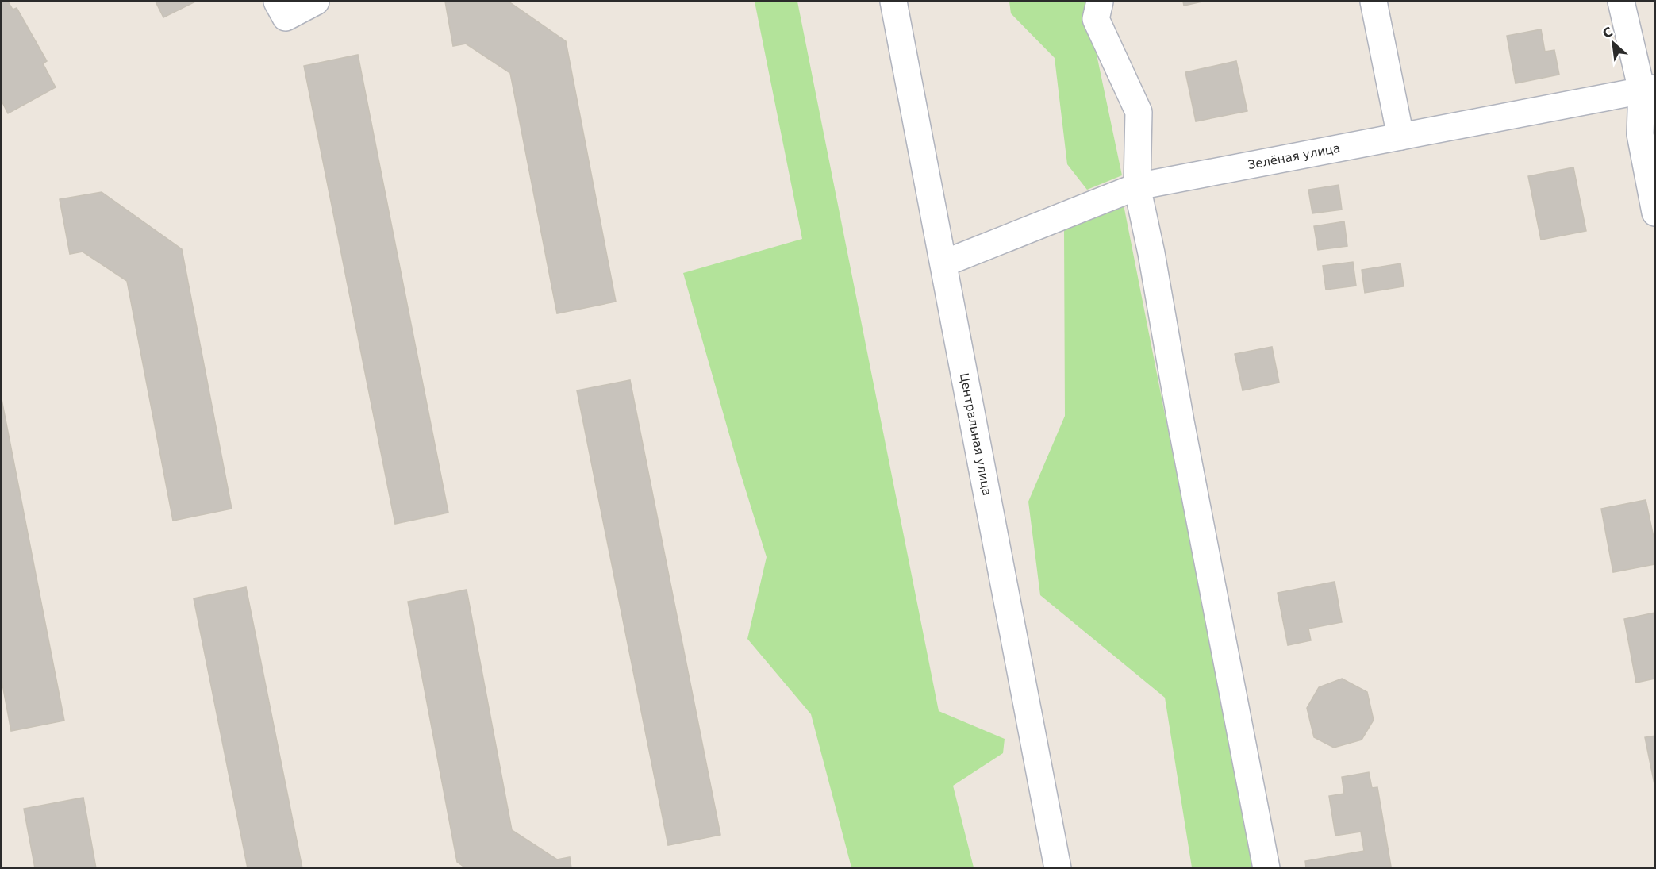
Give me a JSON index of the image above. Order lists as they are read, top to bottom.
{
  "streets": {
    "street": ["Зелёная улица", "Центральная улица"]
  },
  "crossings": [
    ["Зелёная улица", "Центральная улица"]
  ],
  "north": "top left"
}
